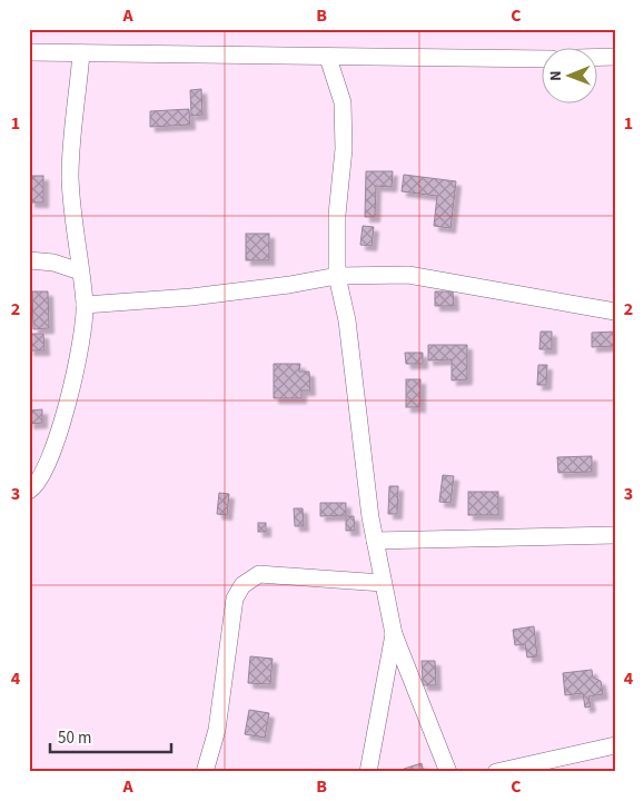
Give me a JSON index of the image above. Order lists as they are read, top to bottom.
{
  "scale_bar": "50 m",
  "north": "left",
  "grid": {
    "columns": ["A", "B", "C"],
    "rows": [
      "1",
      "2",
      "3",
      "4"
    ]
  }
}
